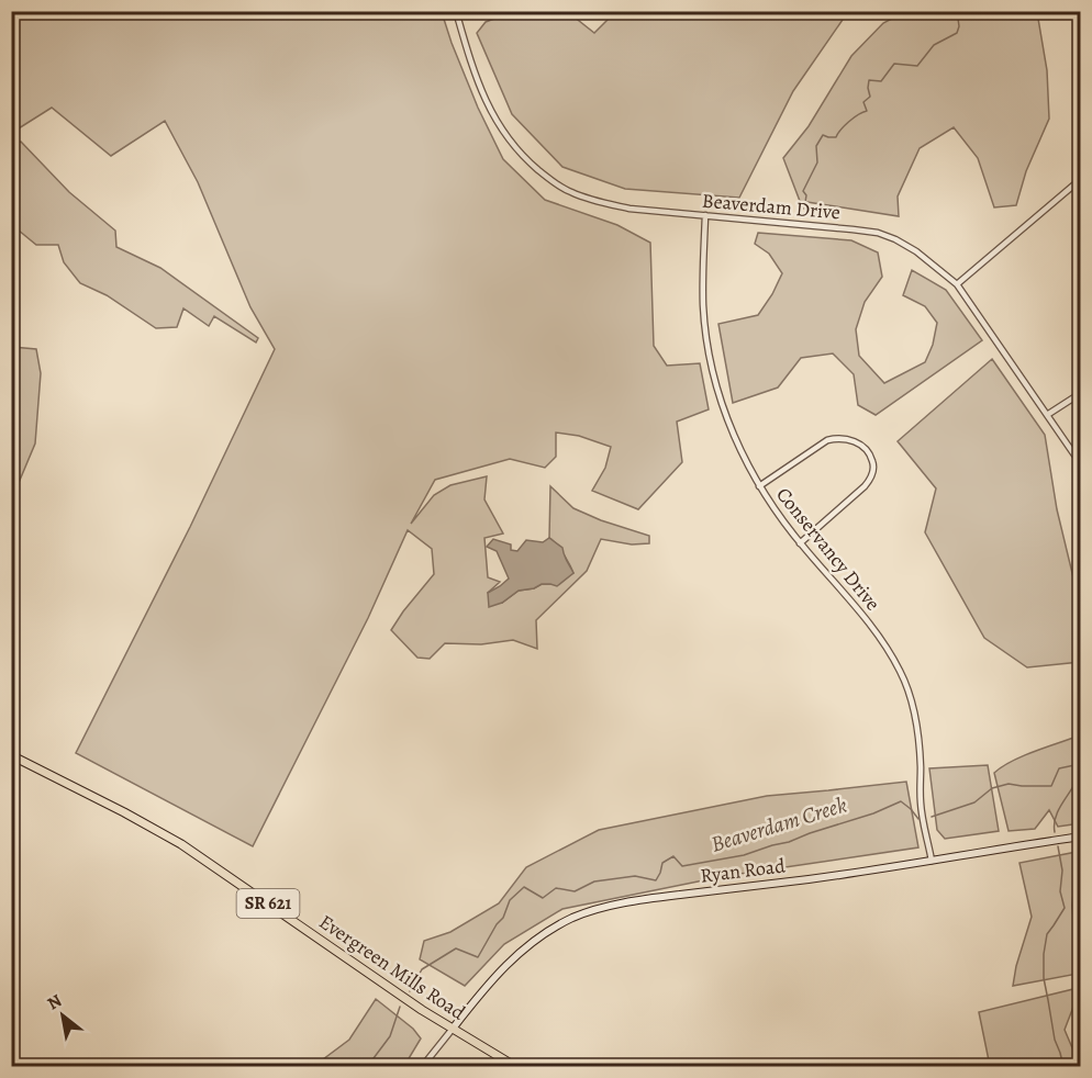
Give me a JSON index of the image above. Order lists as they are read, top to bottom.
{
  "streets": {
    "main road": ["Ryan Road", "SR 621", "Evergreen Mills Road"],
    "street": ["Beaverdam Drive", "Conservancy Drive"]
  },
  "crossings": [
    ["Beaverdam Drive", "Conservancy Drive"],
    ["Conservancy Drive", "Ryan Road"],
    ["Ryan Road", "Evergreen Mills Road"]
  ],
  "water": ["Beaverdam Creek"],
  "north": "top left"
}
